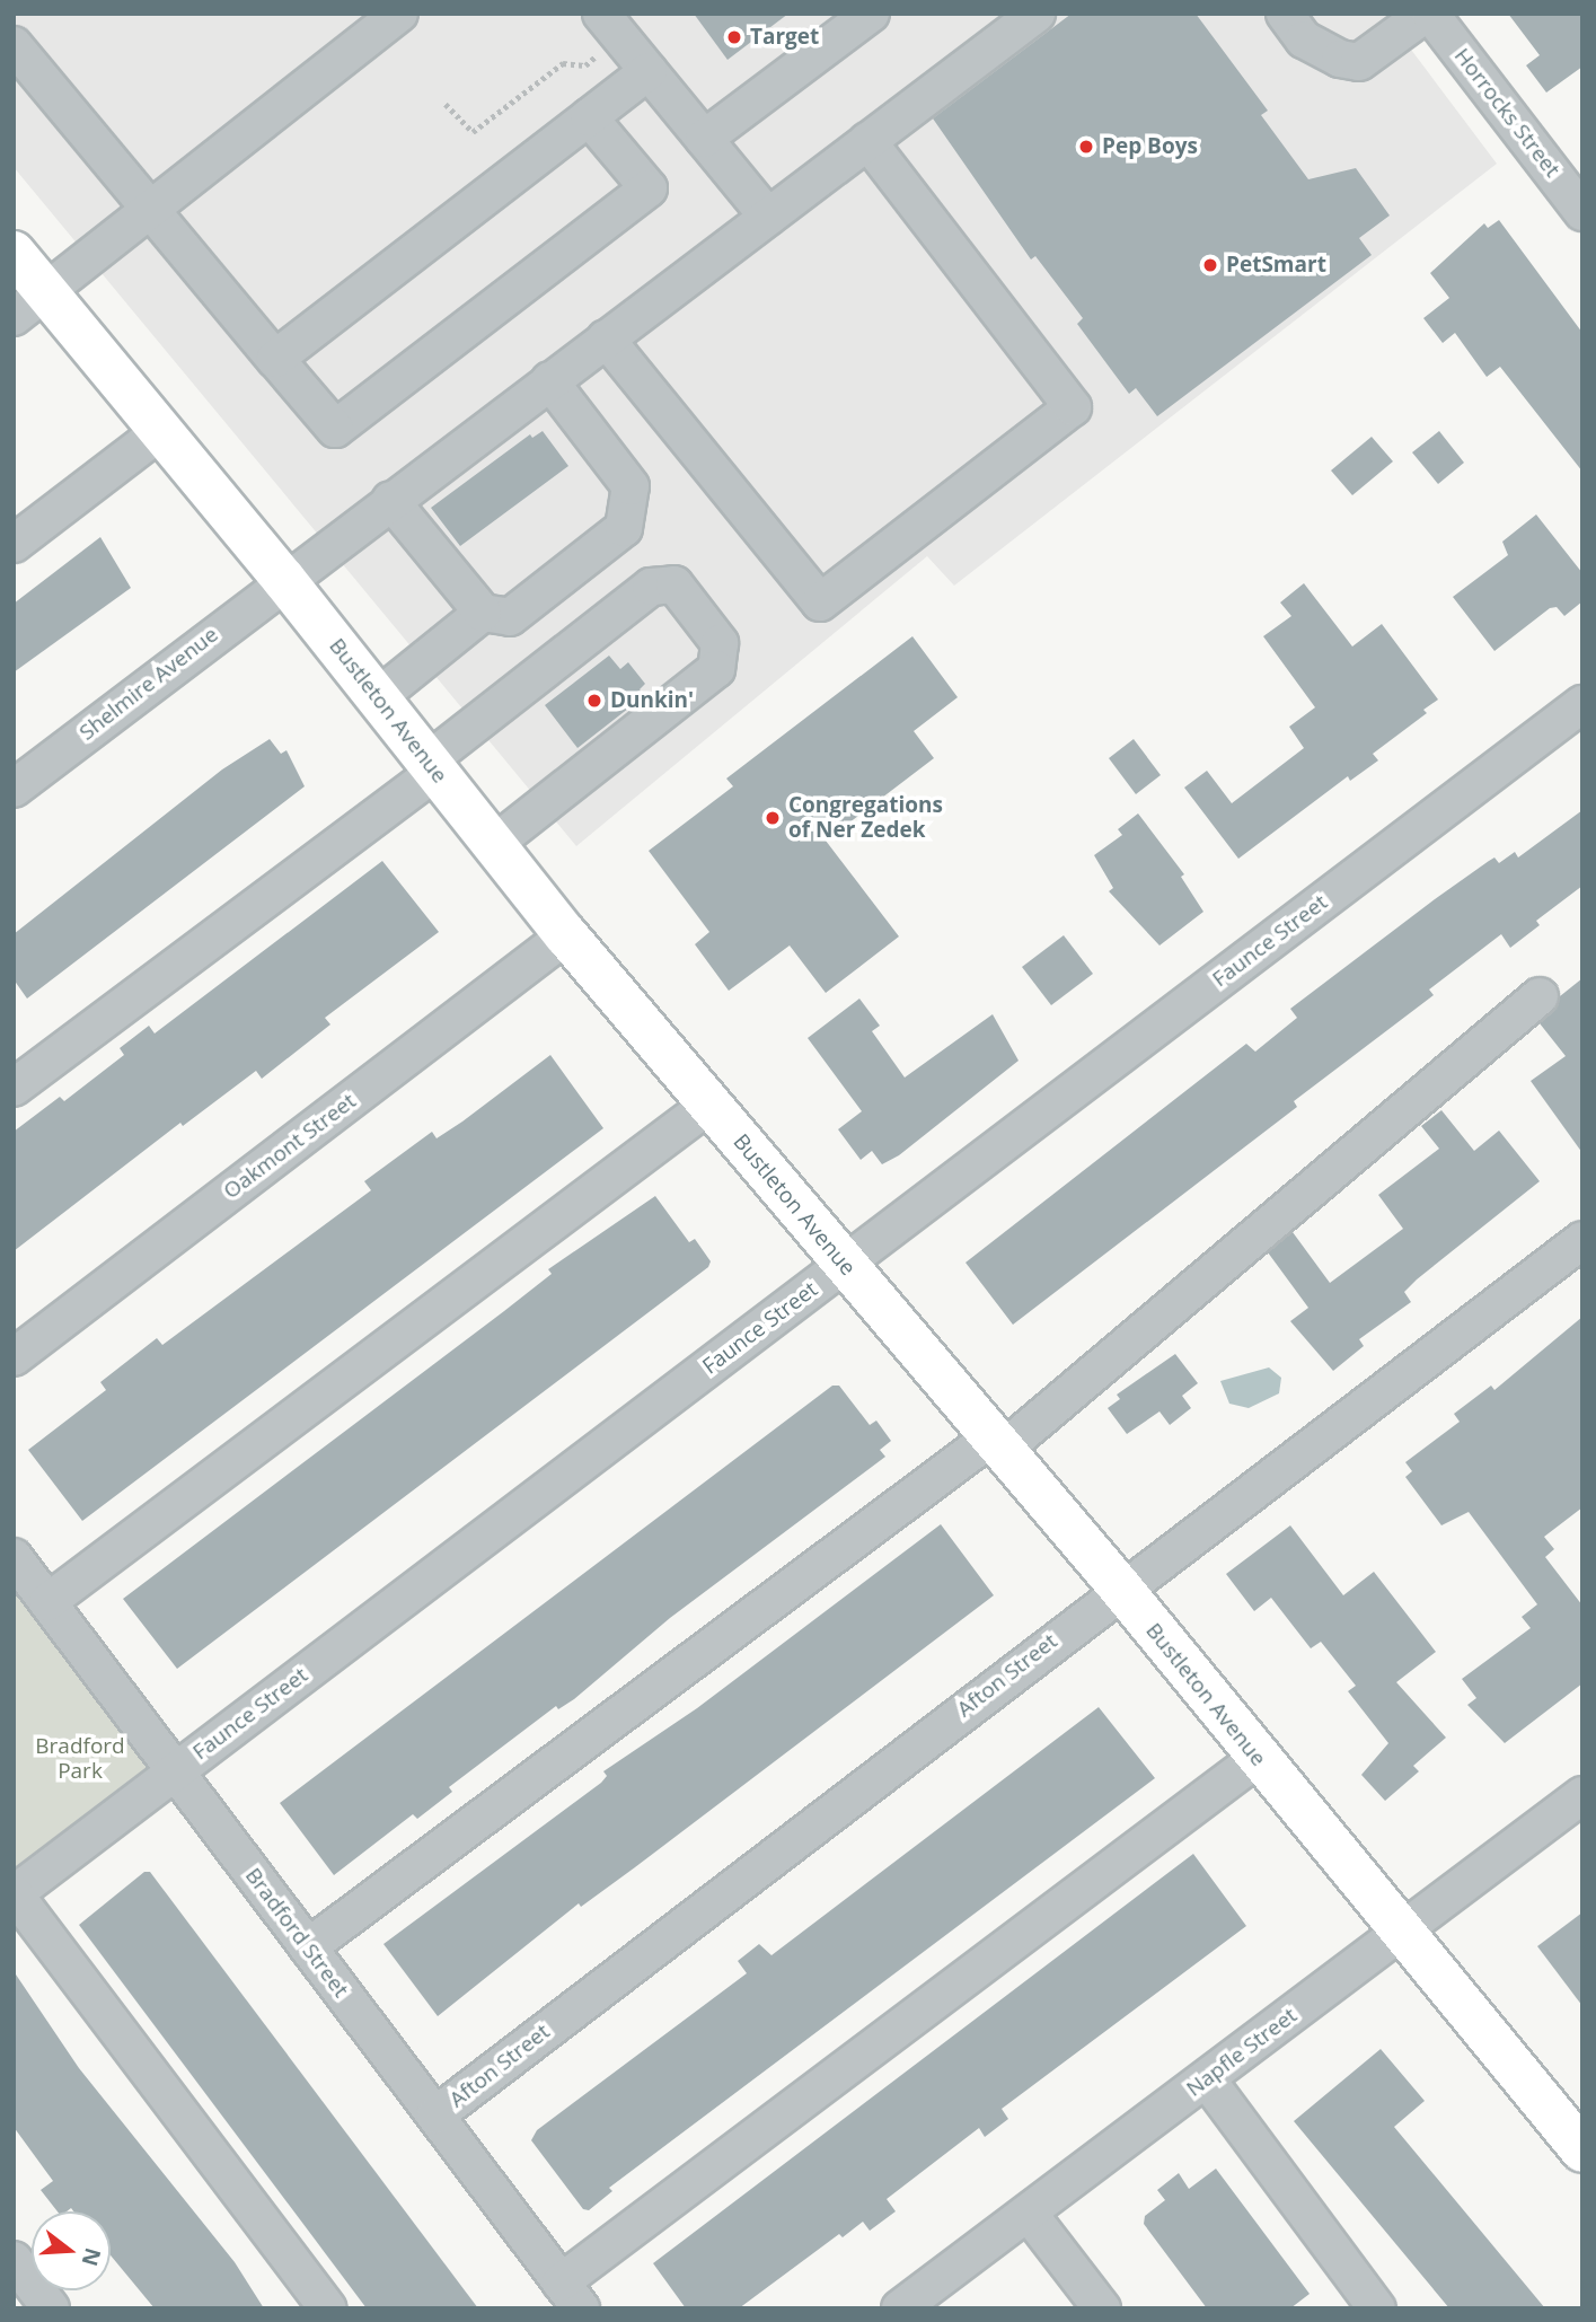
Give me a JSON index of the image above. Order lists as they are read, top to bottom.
{
  "streets": {
    "main road": ["Bustleton Avenue"],
    "street": [
      "Horrocks Street",
      "Shelmire Avenue",
      "Faunce Street",
      "Oakmont Street",
      "Afton Street",
      "Bradford Street",
      "Napfle Street"
    ]
  },
  "crossings": [
    ["Shelmire Avenue", "Bustleton Avenue"],
    ["Bustleton Avenue", "Faunce Street"],
    ["Bustleton Avenue", "Oakmont Street"],
    ["Bustleton Avenue", "Afton Street"],
    ["Bustleton Avenue", "Napfle Street"],
    ["Faunce Street", "Bradford Street"],
    ["Afton Street", "Bradford Street"]
  ],
  "parks": ["Bradford Park"],
  "places": [
    "Target",
    "Pep Boys",
    "PetSmart",
    "Dunkin'",
    "Congregations of Ner Zedek"
  ],
  "north": "right"
}
